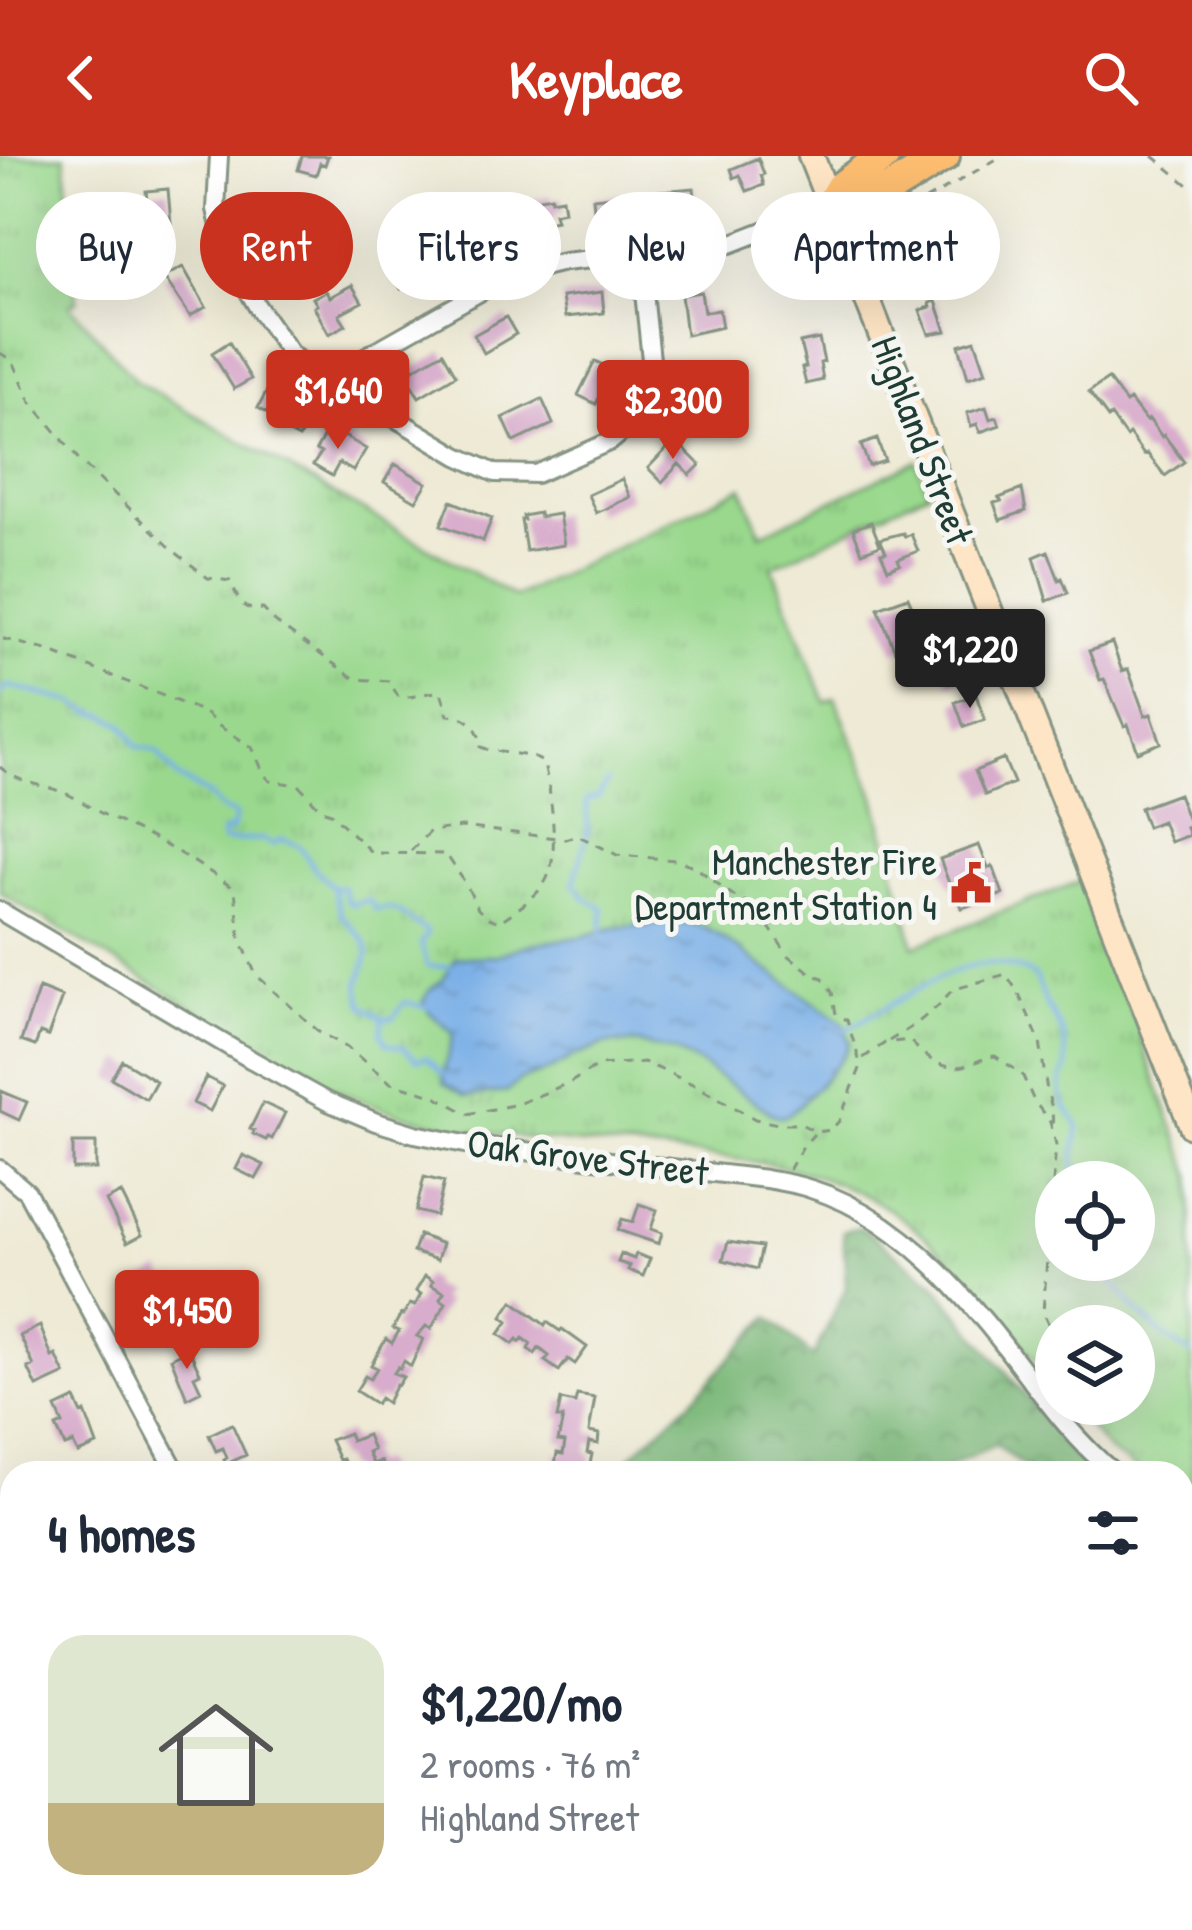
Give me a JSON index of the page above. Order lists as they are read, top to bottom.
{
  "streets": {
    "main road": ["Highland Street"],
    "street": ["Oak Grove Street"]
  },
  "places": {
    "public building": ["Manchester Fire Department Station 4"]
  },
  "page": {
    "header": "Keyplace",
    "chip": [
      "Buy",
      "Rent",
      "Filters",
      "New",
      "Apartment"
    ],
    "price": [
      "$1,640",
      "$2,300",
      "$1,220",
      "$1,450"
    ],
    "heading": "4 homes",
    "list": [
      {
        "name": "$1,220/mo",
        "note": "2 rooms · 76 m² · Highland Street"
      }
    ]
  }
}
